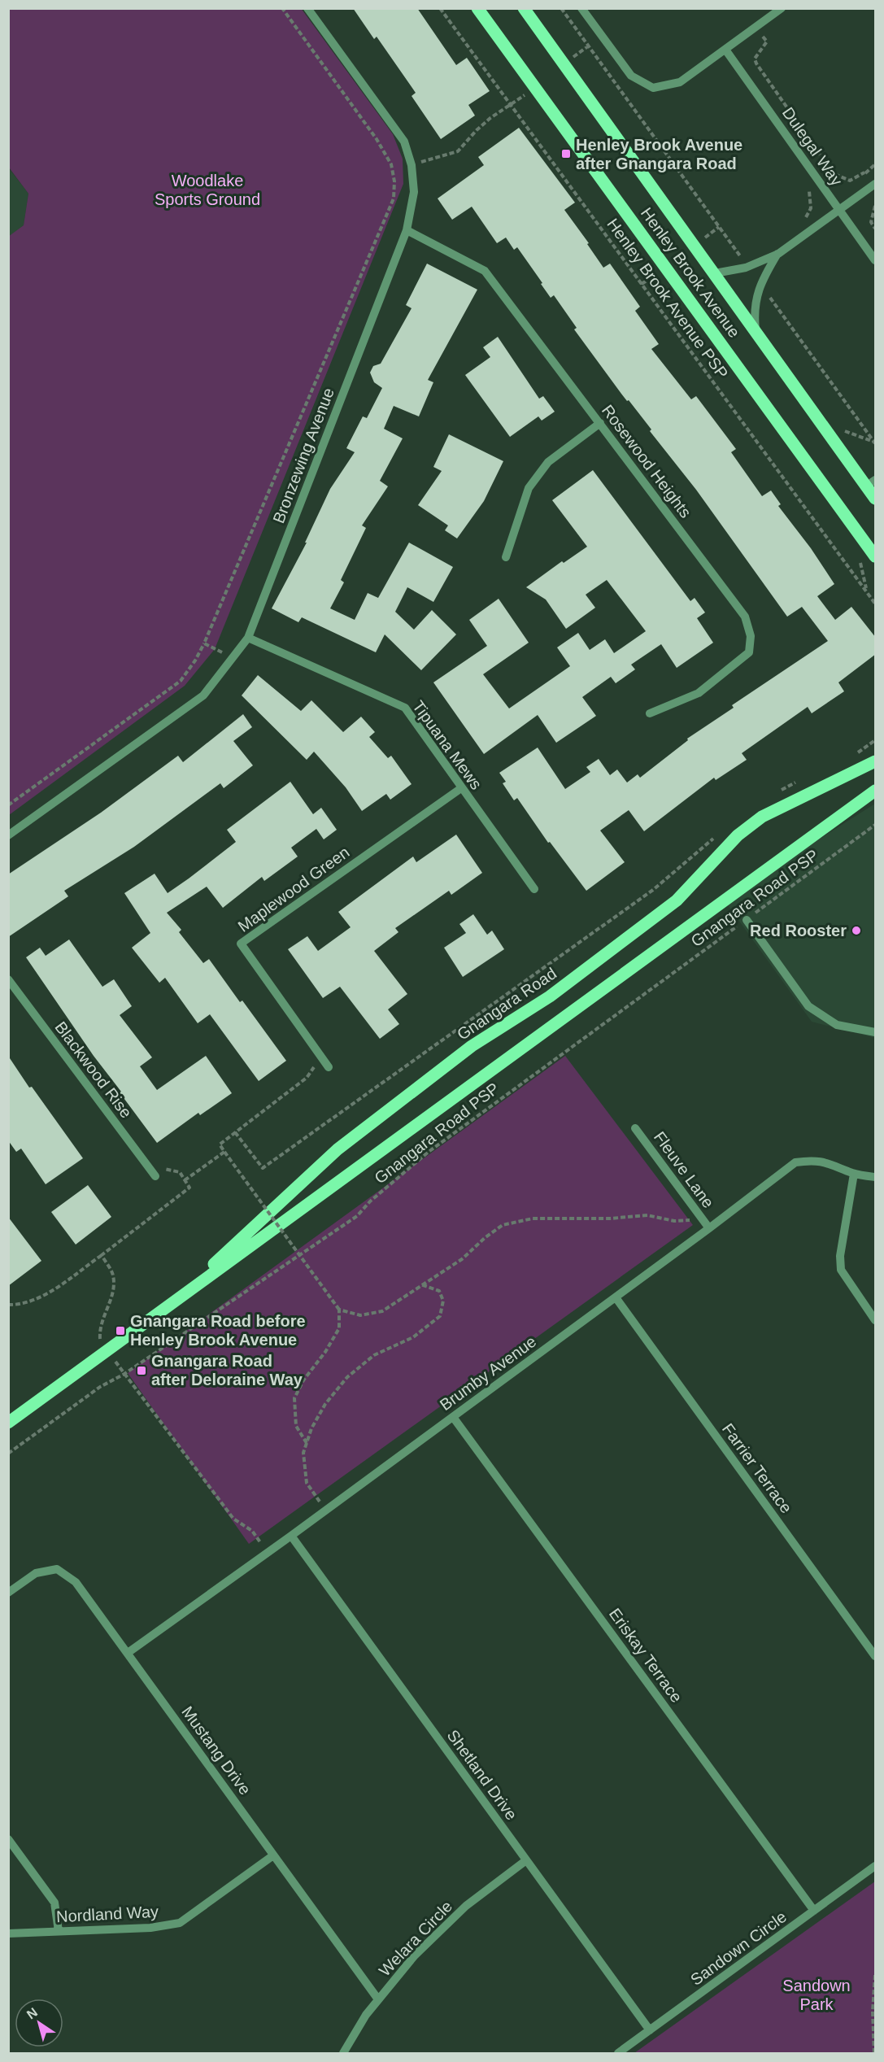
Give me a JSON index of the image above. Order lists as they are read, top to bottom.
{
  "streets": {
    "main road": ["Henley Brook Avenue", "Gnangara Road"],
    "street": [
      "Dulegal Way",
      "Bronzewing Avenue",
      "Rosewood Heights",
      "Tipuana Mews",
      "Maplewood Green",
      "Blackwood Rise",
      "Fleuve Lane",
      "Brumby Avenue",
      "Farrier Terrace",
      "Eriskay Terrace",
      "Mustang Drive",
      "Shetland Drive",
      "Nordland Way",
      "Welara Circle",
      "Sandown Circle"
    ],
    "path": ["Henley Brook Avenue PSP", "Gnangara Road PSP"]
  },
  "crossings": [
    ["Bronzewing Avenue", "Rosewood Heights"],
    ["Bronzewing Avenue", "Tipuana Mews"],
    ["Tipuana Mews", "Maplewood Green"],
    ["Fleuve Lane", "Brumby Avenue"],
    ["Brumby Avenue", "Farrier Terrace"],
    ["Brumby Avenue", "Eriskay Terrace"],
    ["Brumby Avenue", "Mustang Drive"],
    ["Brumby Avenue", "Shetland Drive"],
    ["Eriskay Terrace", "Sandown Circle"],
    ["Mustang Drive", "Nordland Way"],
    ["Mustang Drive", "Welara Circle"],
    ["Shetland Drive", "Welara Circle"],
    ["Shetland Drive", "Sandown Circle"]
  ],
  "parks": ["Woodlake Sports Ground", "Sandown Park"],
  "places": {
    "transit": ["Henley Brook Avenue after Gnangara Road", "Gnangara Road before Henley Brook Avenue", "Gnangara Road after Deloraine Way"],
    "other": ["Red Rooster"]
  },
  "north": "top left"
}
